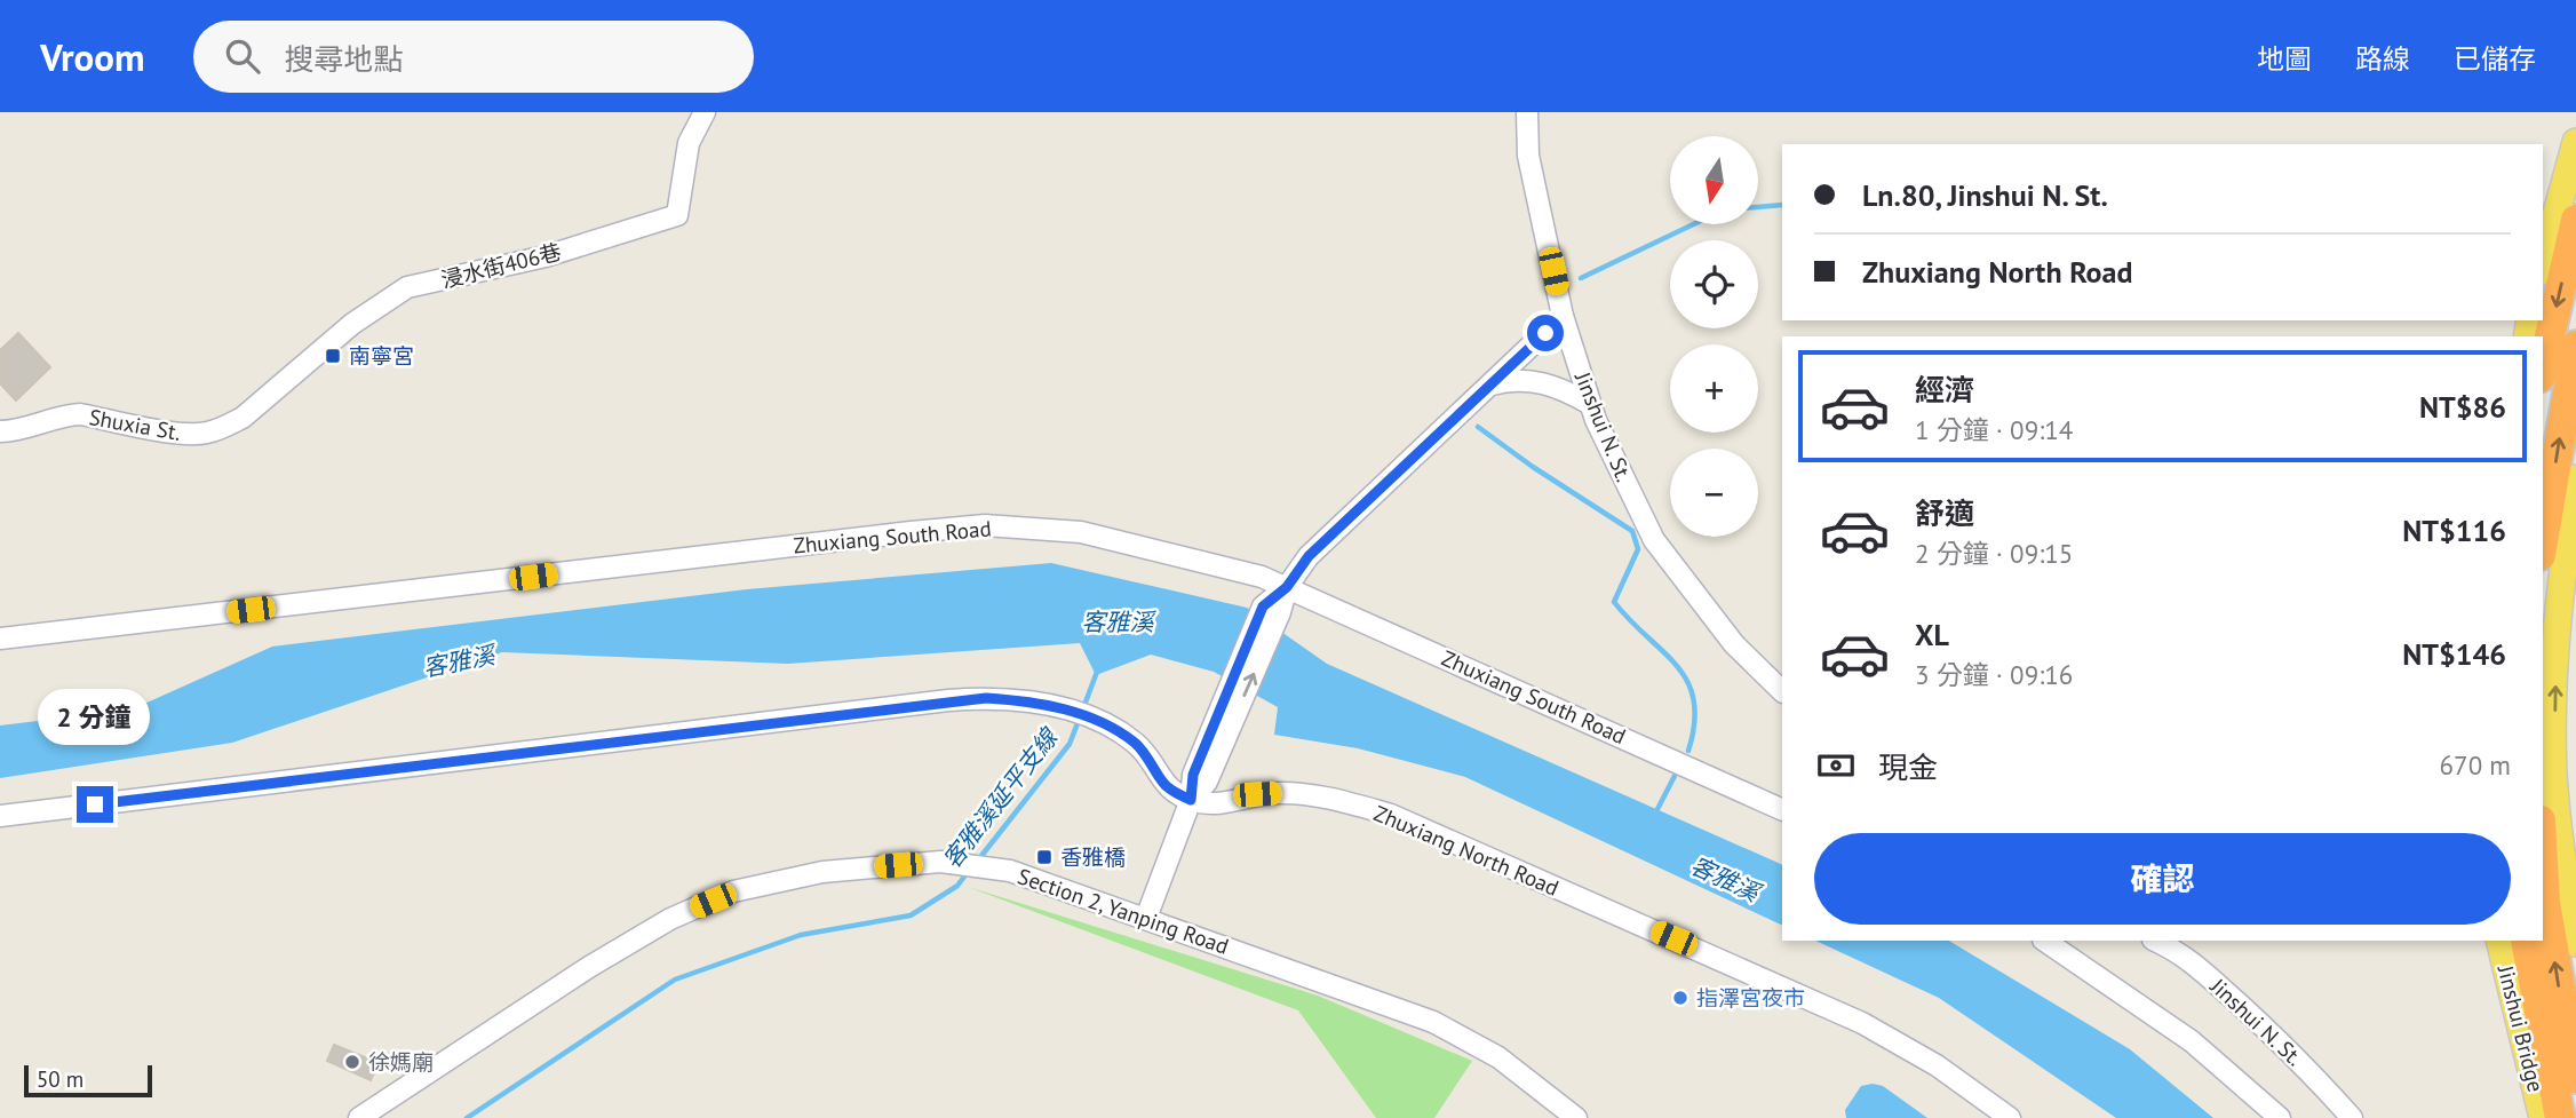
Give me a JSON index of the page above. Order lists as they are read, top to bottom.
{
  "streets": {
    "highway": ["Jinshui Bridge"],
    "street": [
      "浸水街406巷",
      "Shuxia St.",
      "Jinshui N. St.",
      "Zhuxiang South Road",
      "Zhuxiang North Road",
      "Section 2, Yanping Road"
    ]
  },
  "crossings": [
    ["浸水街406巷", "Shuxia St."]
  ],
  "water": ["客雅溪", "客雅溪延平支線"],
  "places": {
    "transit": ["南寧宮", "香雅橋"],
    "other": ["指澤宮夜市", "徐媽廟"]
  },
  "scale_bar": "50 m",
  "north": "bottom",
  "page": {
    "header": "Vroom",
    "search": "搜尋地點",
    "nav": ["地圖", "路線", "已儲存"],
    "map_buttons": ["+", "−"],
    "banner": ["Ln.80, Jinshui N. St.", "Zhuxiang North Road"],
    "list": [
      {
        "name": "經濟",
        "note": "1 分鐘 · 09:14",
        "value": "NT$86"
      },
      {
        "name": "舒適",
        "note": "2 分鐘 · 09:15",
        "value": "NT$116"
      },
      {
        "name": "XL",
        "note": "3 分鐘 · 09:16",
        "value": "NT$146"
      }
    ],
    "bubble": "2 分鐘",
    "pay": ["現金", "670 m"],
    "buttons": "確認",
    "scale": "50 m"
  }
}
